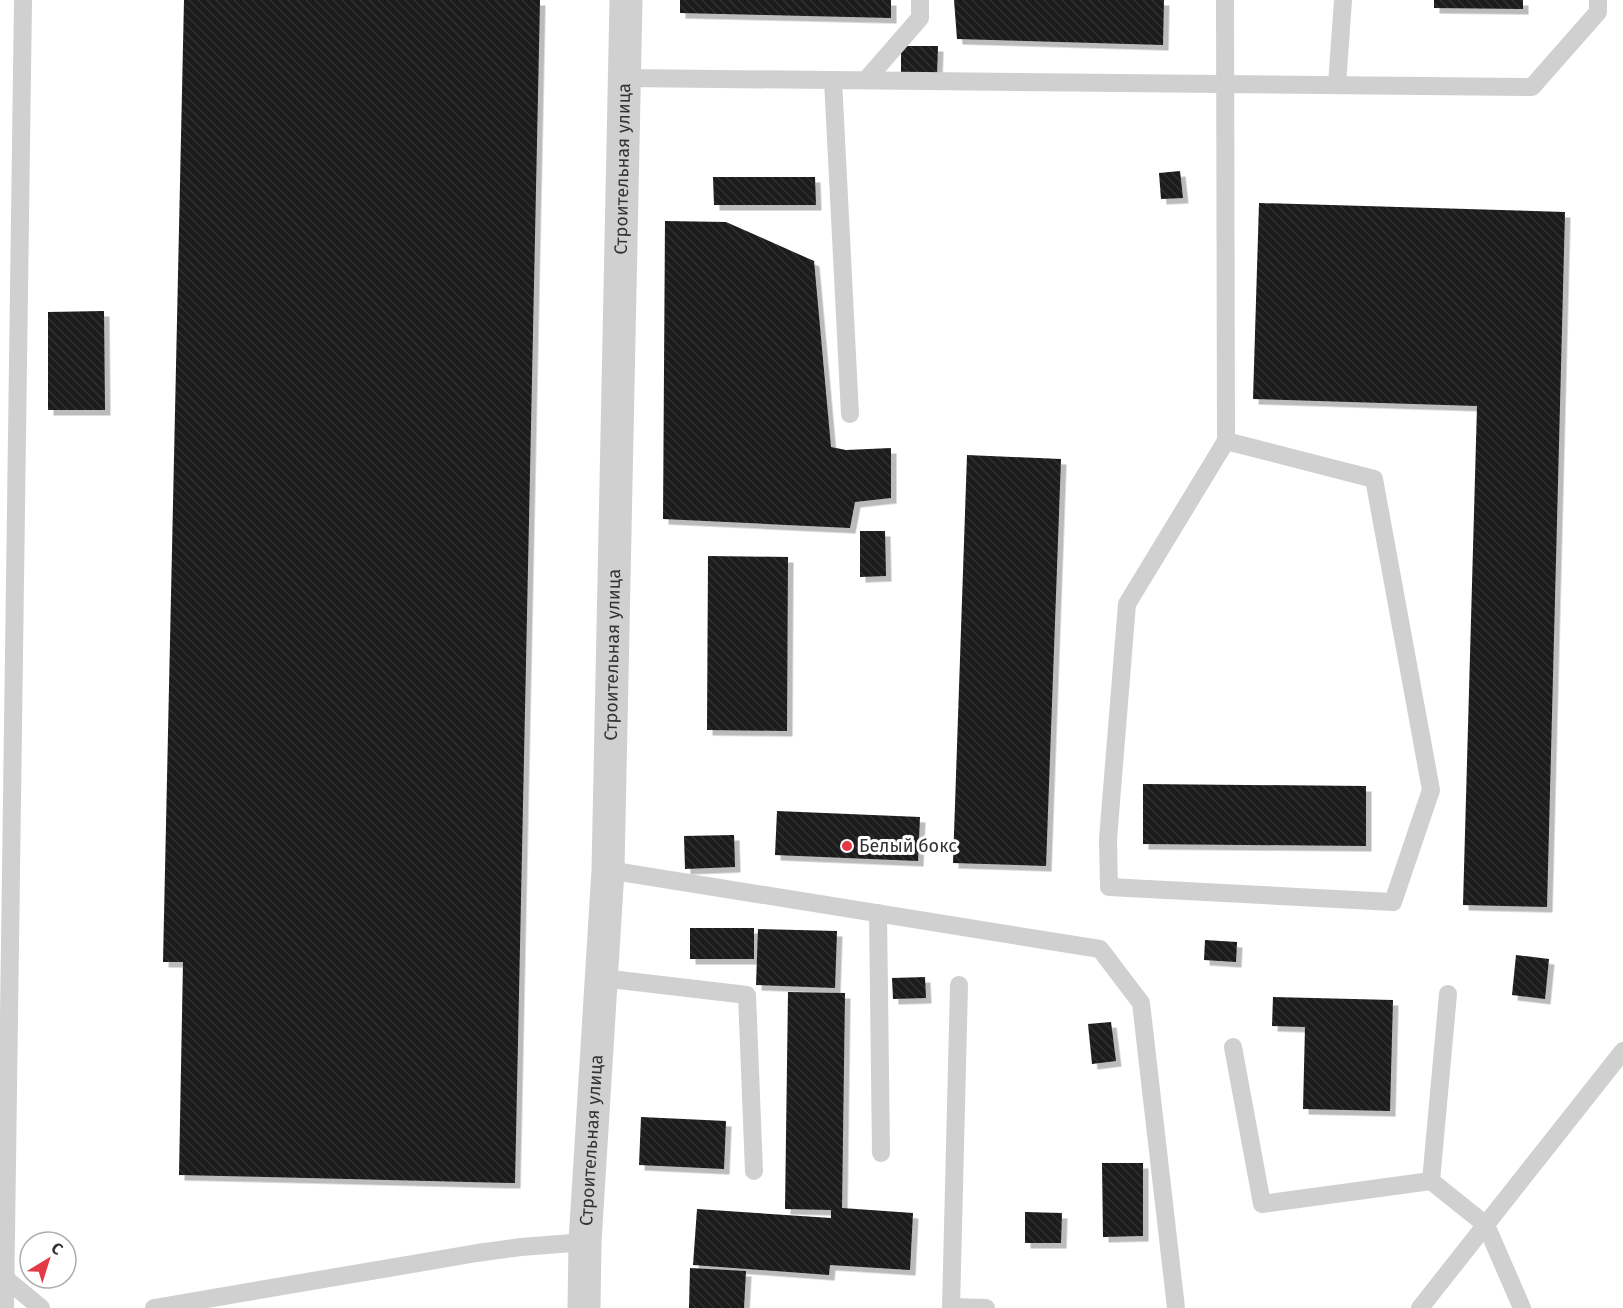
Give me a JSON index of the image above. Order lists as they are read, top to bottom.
{
  "streets": {
    "street": ["Строительная улица"]
  },
  "places": ["Белый бокс"],
  "north": "top right"
}
